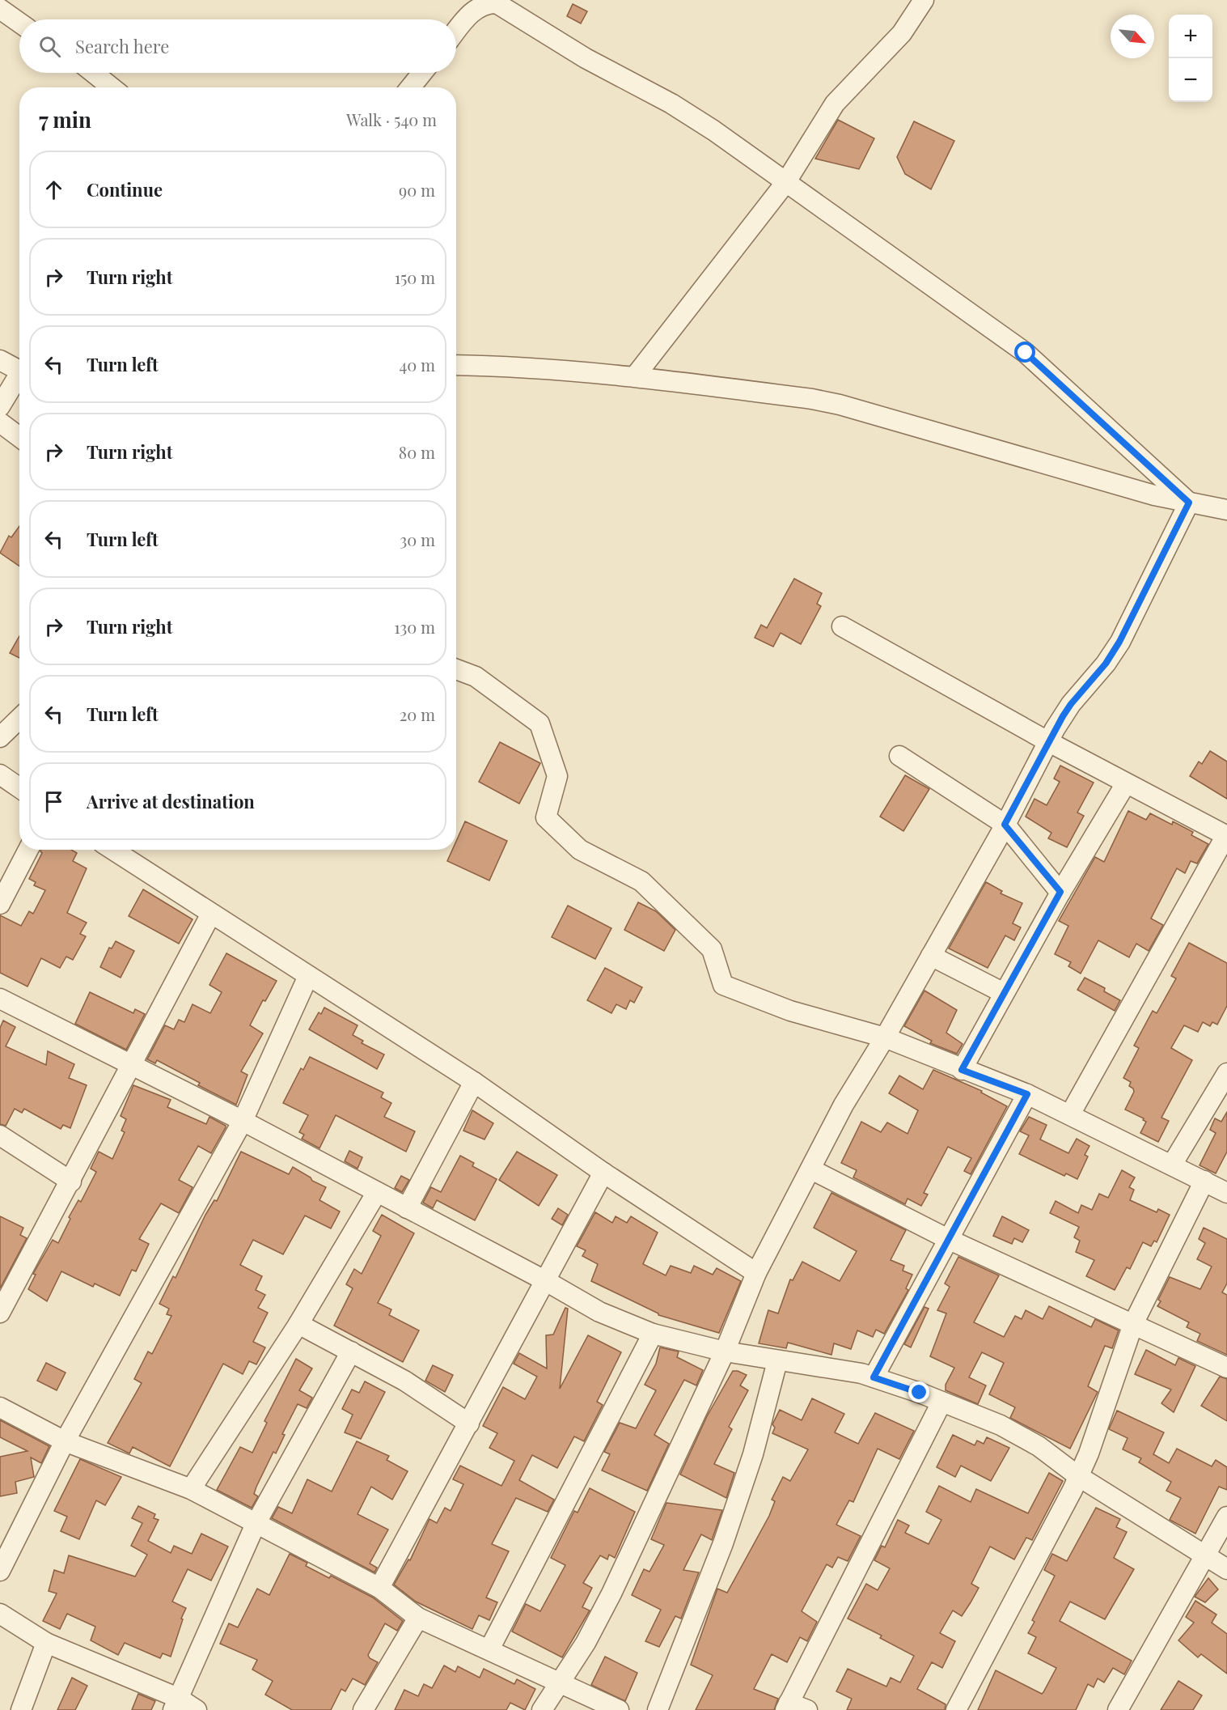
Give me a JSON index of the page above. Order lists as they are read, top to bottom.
{
  "north": "bottom right",
  "page": {
    "map_buttons": ["+", "−"],
    "search": "Search here",
    "heading": ["7 min", "Walk · 540 m"],
    "list": [
      ["Continue", "90 m"],
      ["Turn right", "150 m"],
      ["Turn left", "40 m"],
      ["Turn right", "80 m"],
      ["Turn left", "30 m"],
      ["Turn right", "130 m"],
      ["Turn left", "20 m"],
      "Arrive at destination"
    ]
  }
}
